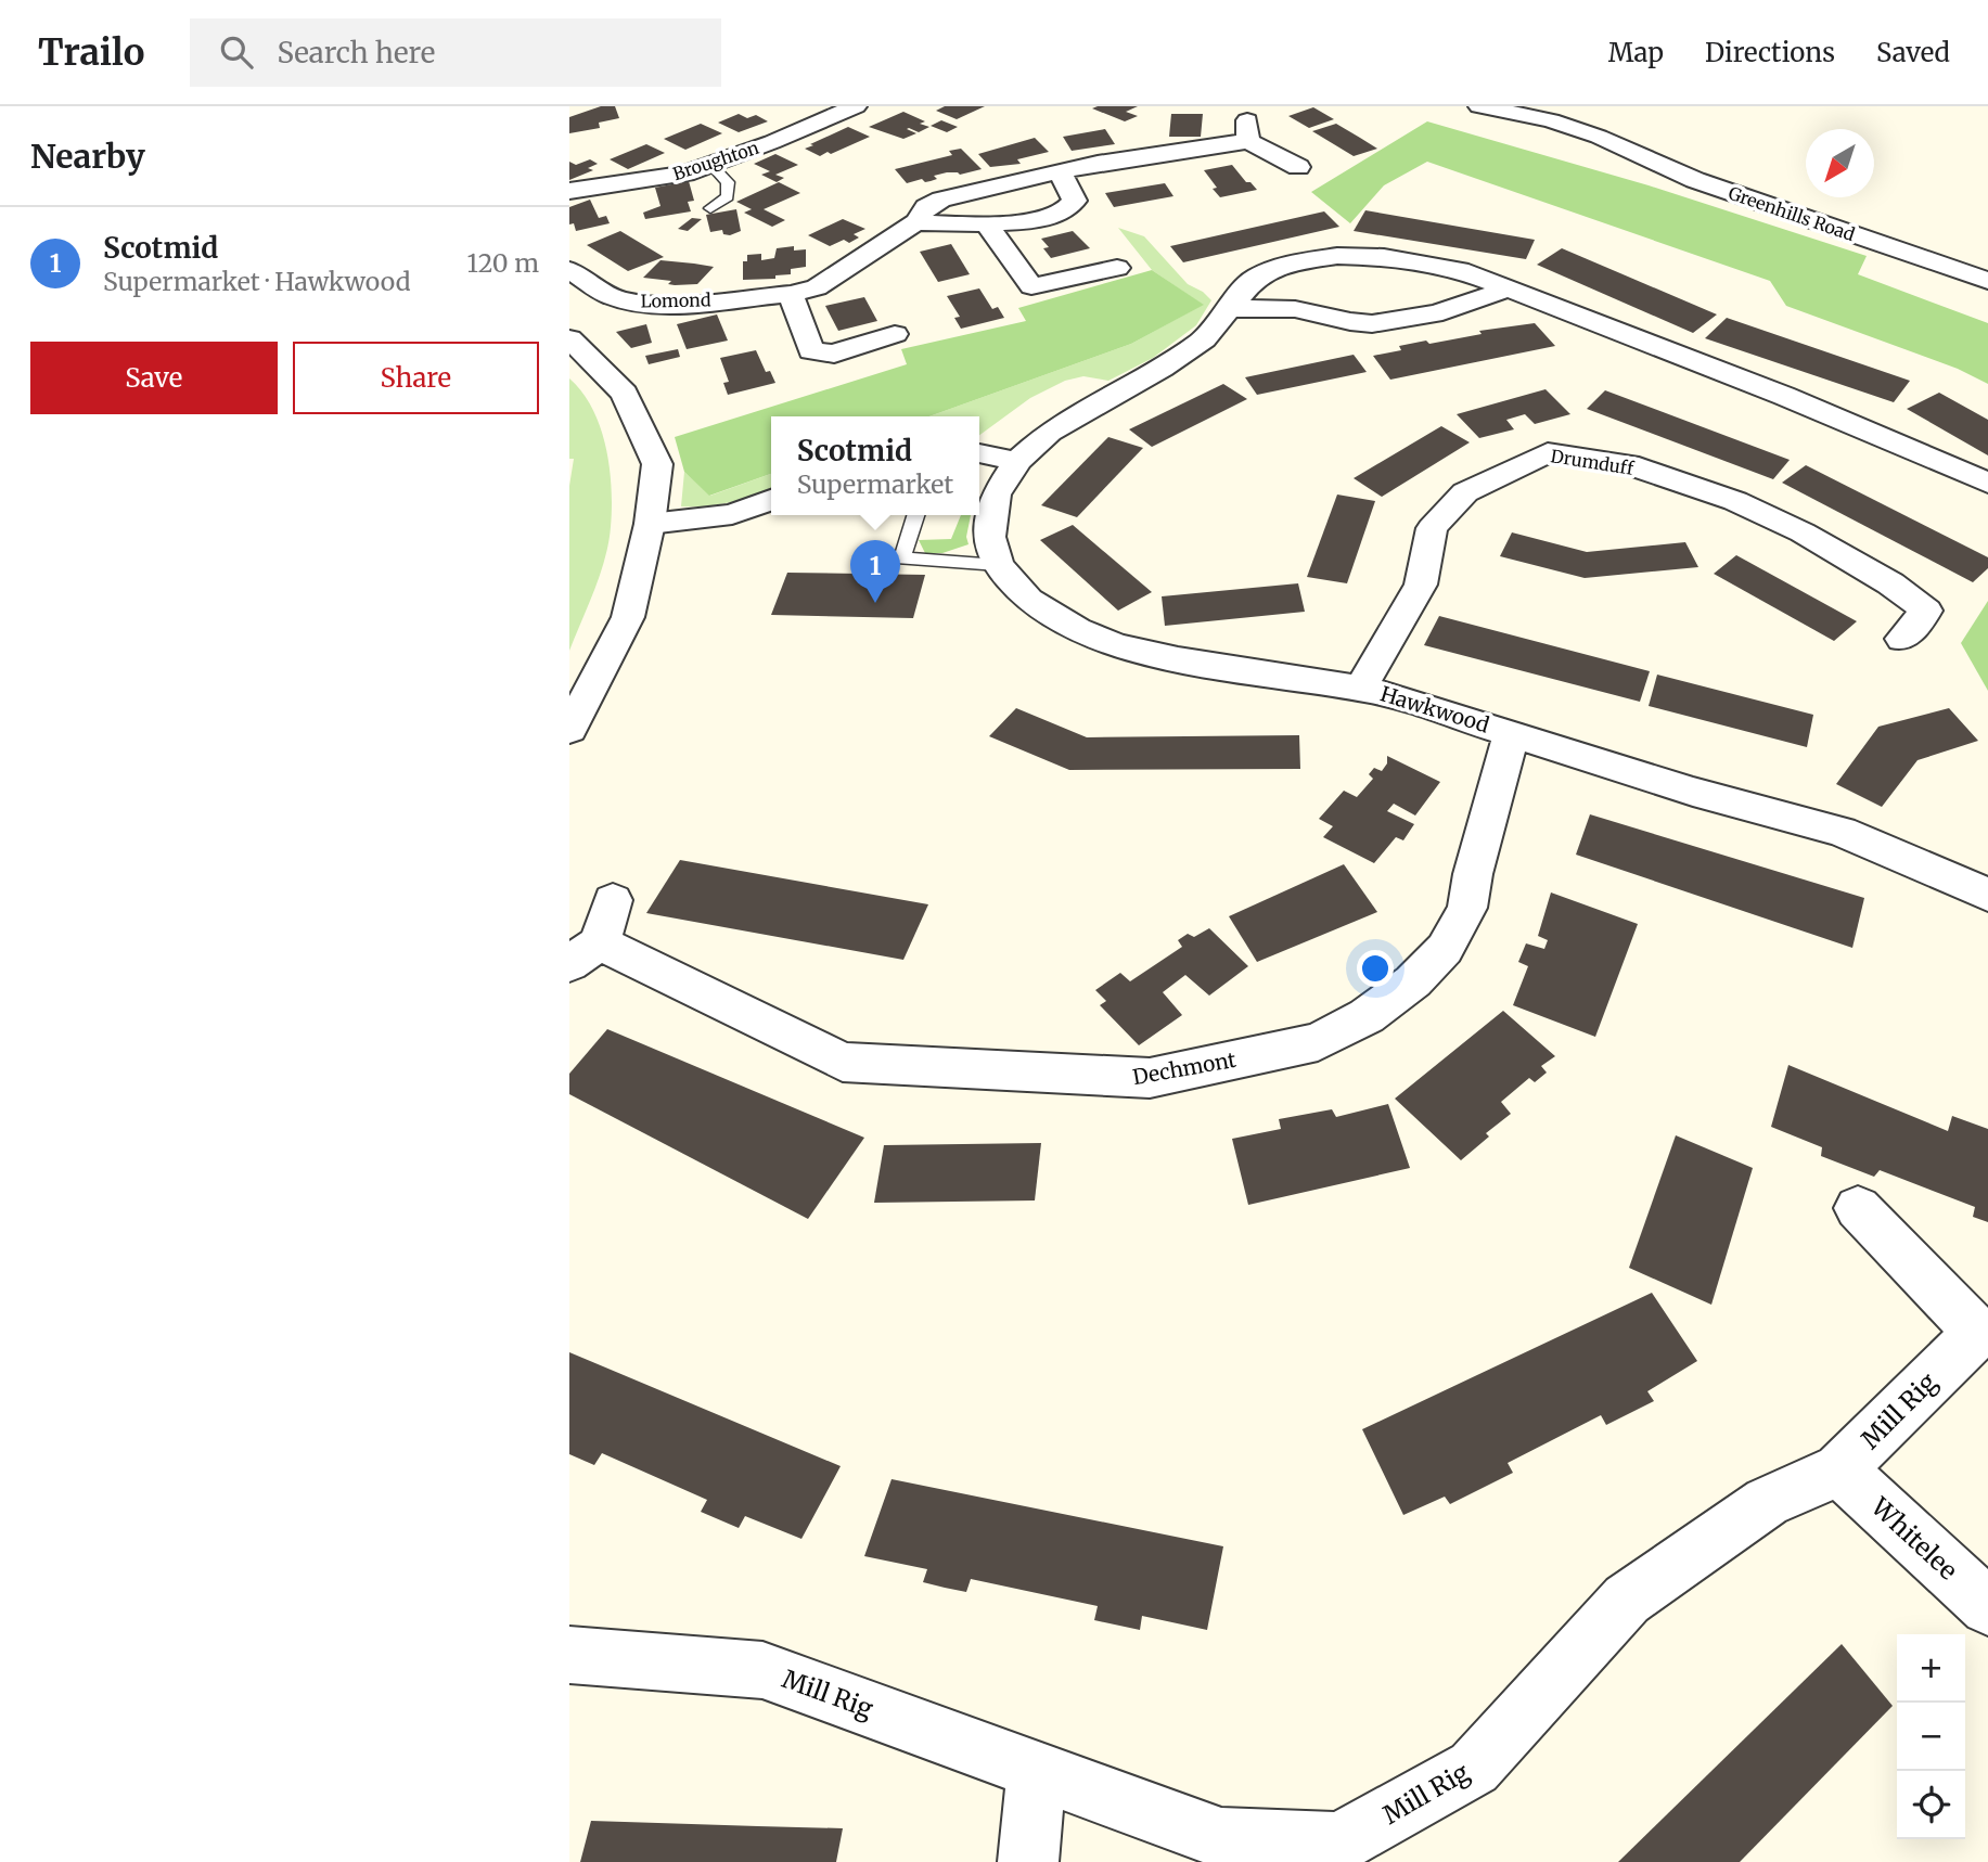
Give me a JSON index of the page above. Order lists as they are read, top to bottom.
{
  "streets": {
    "street": [
      "Broughton",
      "Greenhills Road",
      "Lomond",
      "Drumduff",
      "Hawkwood",
      "Dechmont",
      "Mill Rig",
      "Whitelee"
    ]
  },
  "crossings": [
    ["Drumduff", "Hawkwood"],
    ["Hawkwood", "Dechmont"],
    ["Mill Rig", "Whitelee"]
  ],
  "north": "bottom left",
  "page": {
    "header": "Trailo",
    "search": "Search here",
    "nav": ["Map", "Directions", "Saved"],
    "heading": "Nearby",
    "list": [
      {
        "mark": "1",
        "name": "Scotmid",
        "note": "Supermarket · Hawkwood",
        "value": "120 m"
      }
    ],
    "buttons": ["Save", "Share"],
    "popup": ["Scotmid", "Supermarket"],
    "pins": "1",
    "map_buttons": ["+", "−"]
  }
}
